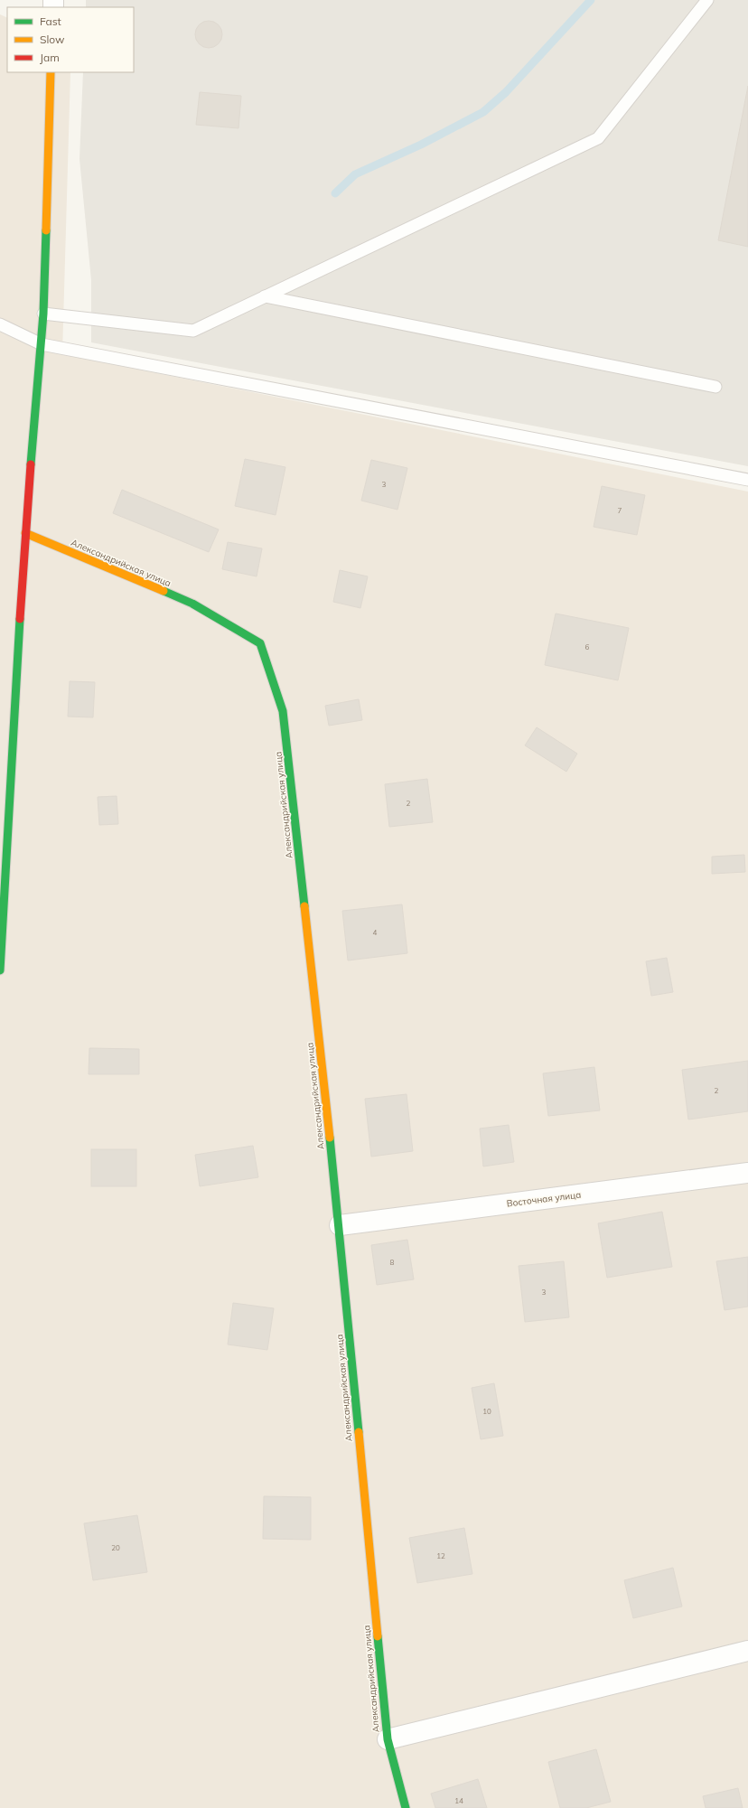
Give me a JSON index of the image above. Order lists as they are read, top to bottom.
{
  "streets": {
    "street": ["Александрийская улица", "Восточная улица"]
  },
  "crossings": [
    ["Александрийская улица", "Восточная улица"]
  ],
  "house_numbers": [
    "3",
    "7",
    "6",
    "2",
    "4",
    "2",
    "8",
    "3",
    "10",
    "20",
    "12",
    "14"
  ],
  "legend": ["Fast", "Slow", "Jam"]
}
